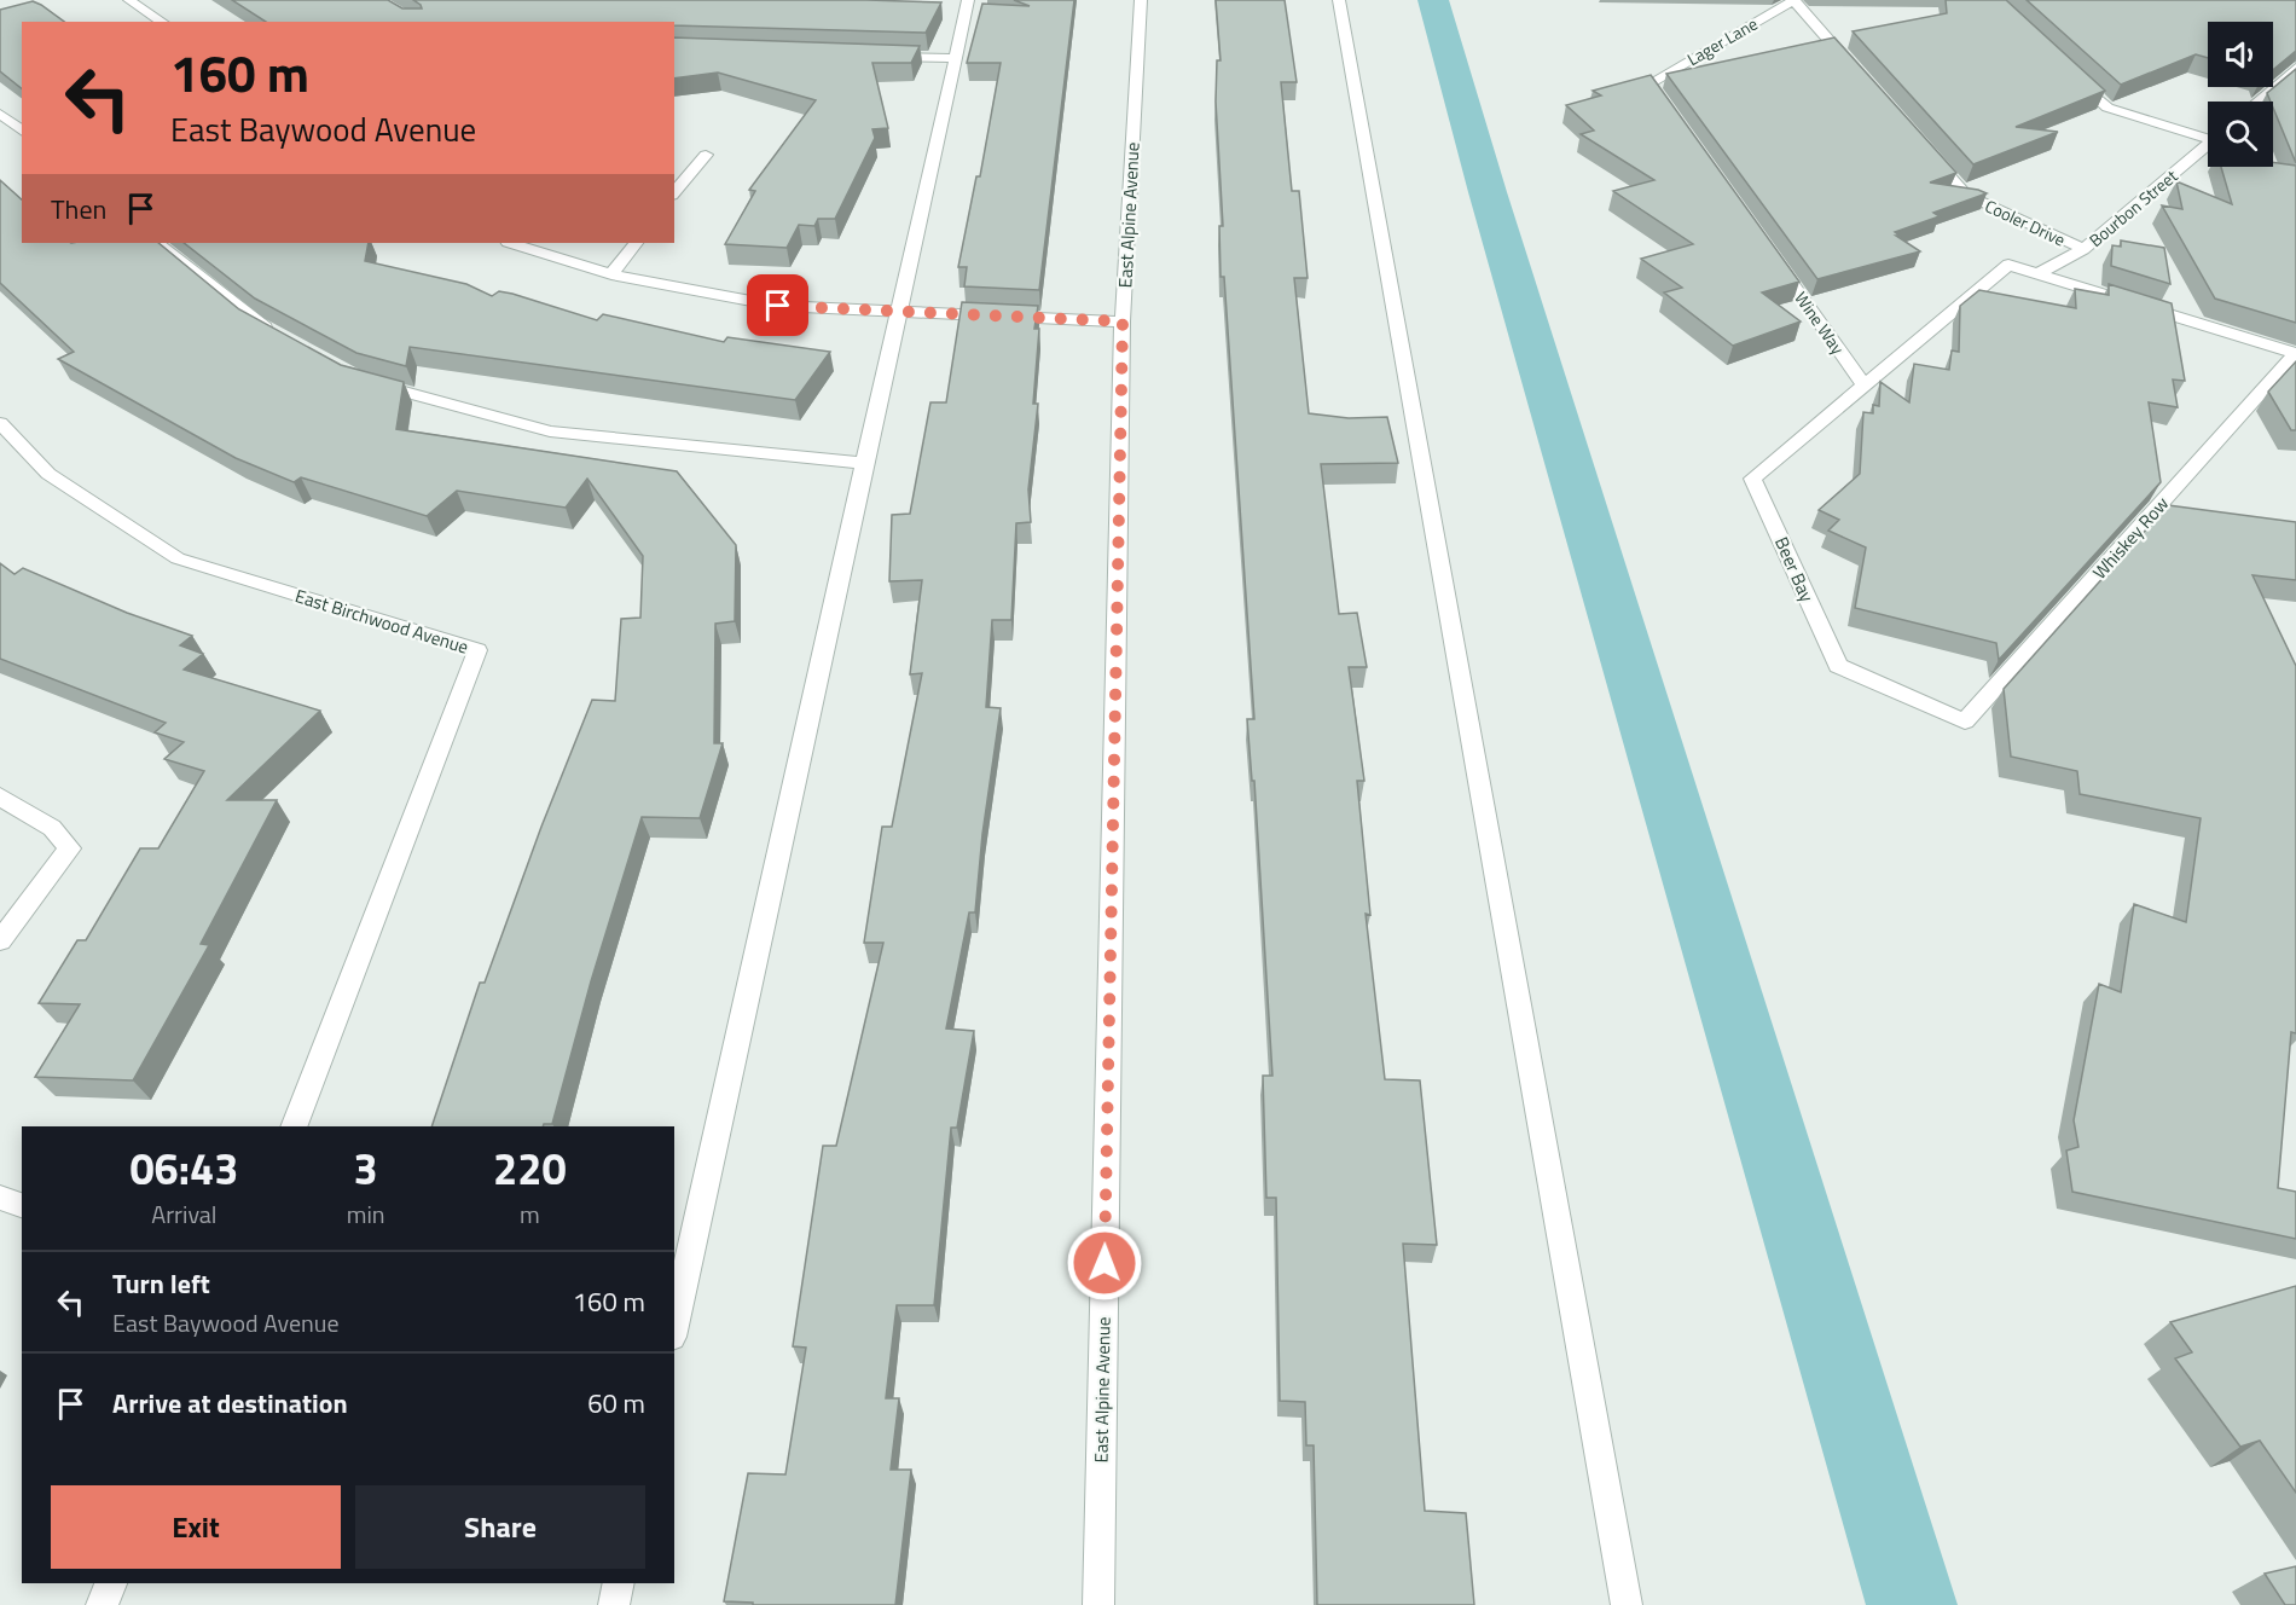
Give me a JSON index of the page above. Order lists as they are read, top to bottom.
{
  "streets": {
    "street": [
      "Lager Lane",
      "Bourbon Street",
      "East Alpine Avenue",
      "Cooler Drive",
      "Wine Way",
      "Whiskey Row",
      "Beer Bay",
      "East Birchwood Avenue"
    ]
  },
  "crossings": [
    ["Bourbon Street", "Cooler Drive"],
    ["Wine Way", "Beer Bay"],
    ["Whiskey Row", "Beer Bay"]
  ],
  "page": {
    "turn": ["160 m", "East Baywood Avenue"],
    "then": "Then",
    "eta": [
      "06:43",
      "Arrival",
      "3",
      "min",
      "220",
      "m"
    ],
    "list": [
      {
        "name": "Turn left",
        "note": "East Baywood Avenue",
        "value": "160 m"
      },
      {
        "name": "Arrive at destination",
        "value": "60 m"
      }
    ],
    "buttons": ["Exit", "Share"]
  }
}
